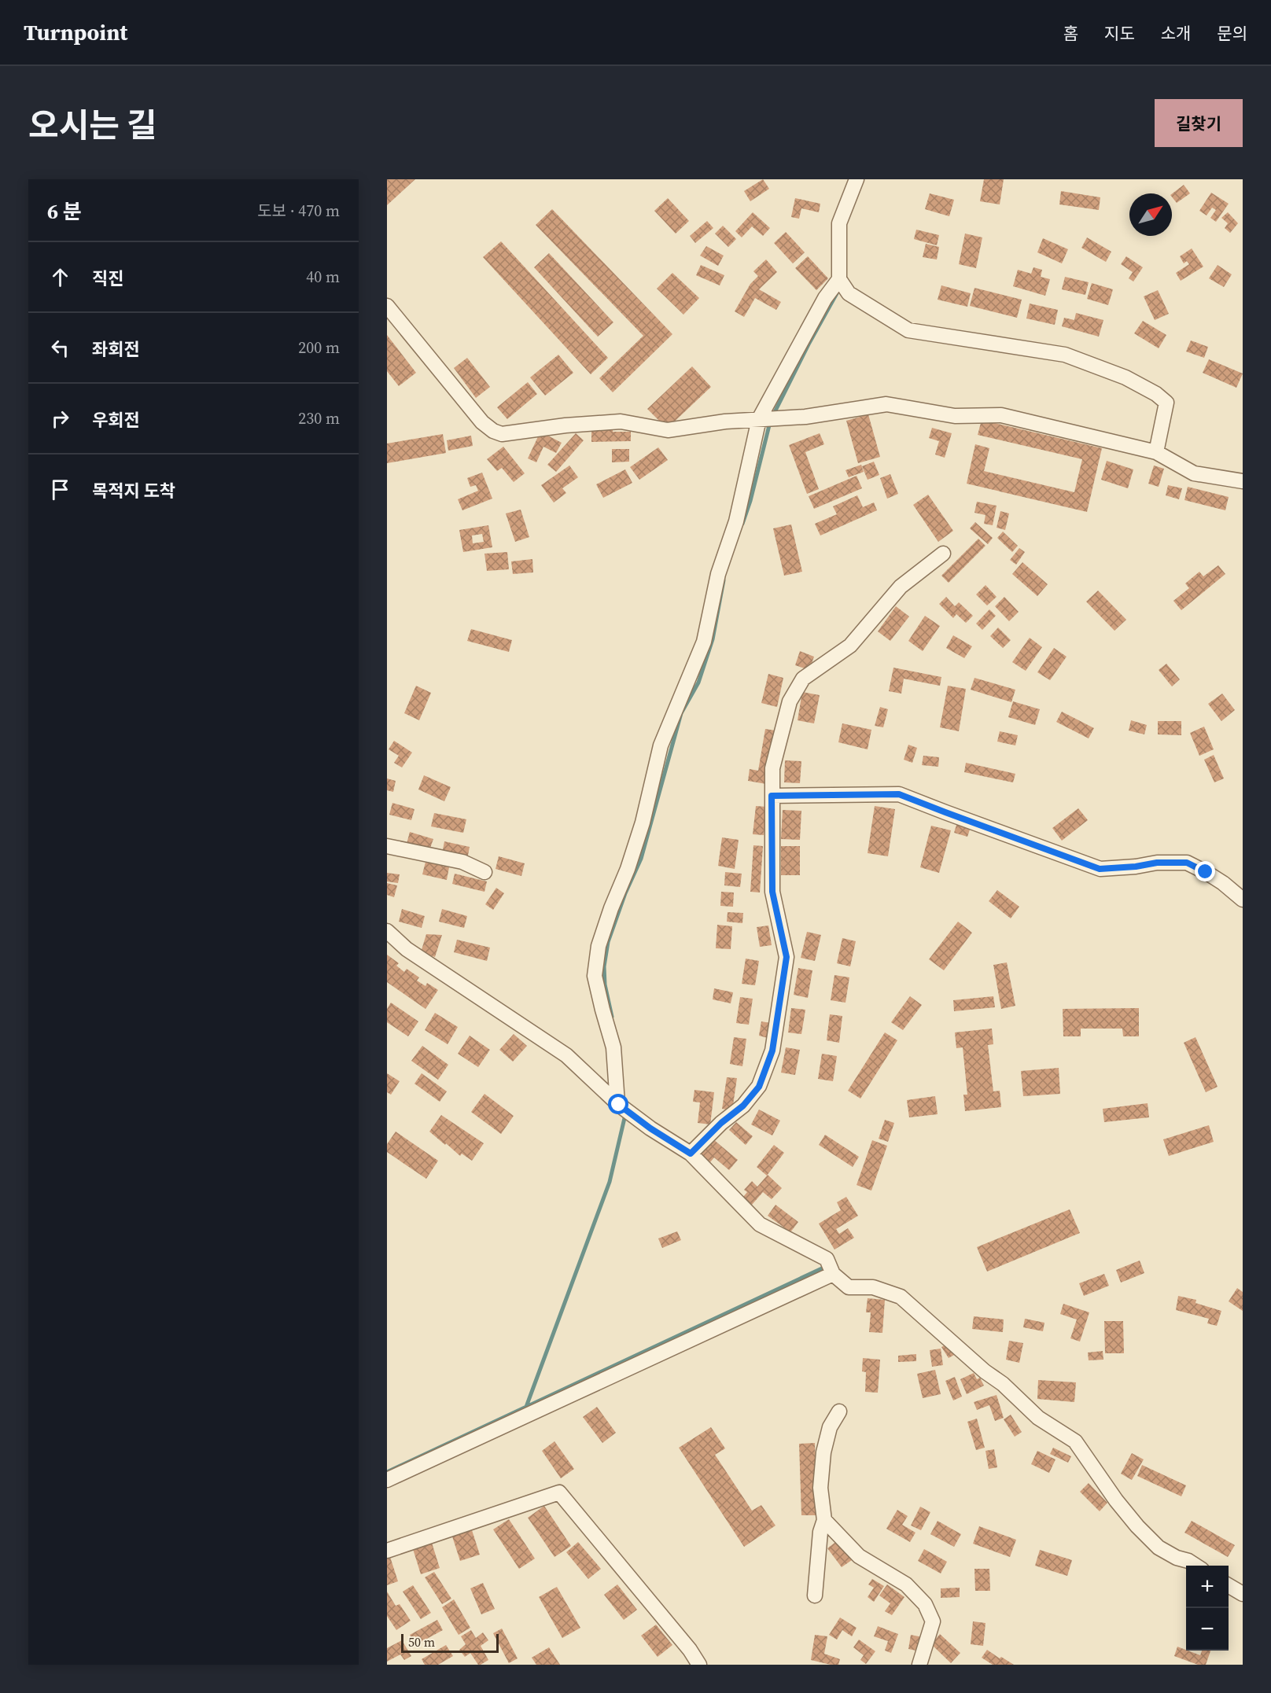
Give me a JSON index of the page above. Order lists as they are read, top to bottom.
{
  "scale_bar": "50 m",
  "north": "top right",
  "page": {
    "header": "Turnpoint",
    "nav": [
      "홈",
      "지도",
      "소개",
      "문의"
    ],
    "title": "오시는 길",
    "buttons": "길찾기",
    "heading": ["6 분", "도보 · 470 m"],
    "list": [
      ["직진", "40 m"],
      ["좌회전", "200 m"],
      ["우회전", "230 m"],
      "목적지 도착"
    ],
    "map_buttons": ["+", "−"],
    "scale": "50 m"
  }
}
